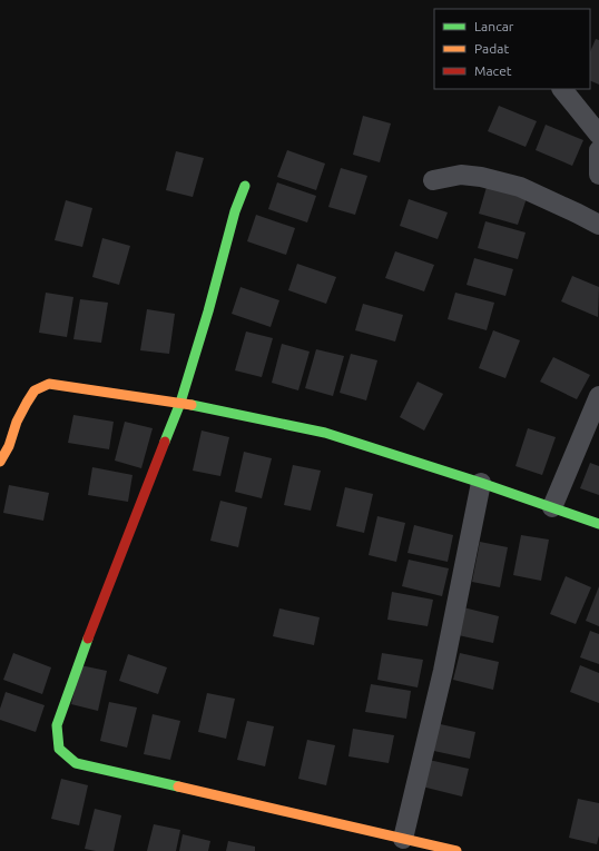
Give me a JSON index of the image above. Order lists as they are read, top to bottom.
{
  "legend": ["Lancar", "Padat", "Macet"]
}
